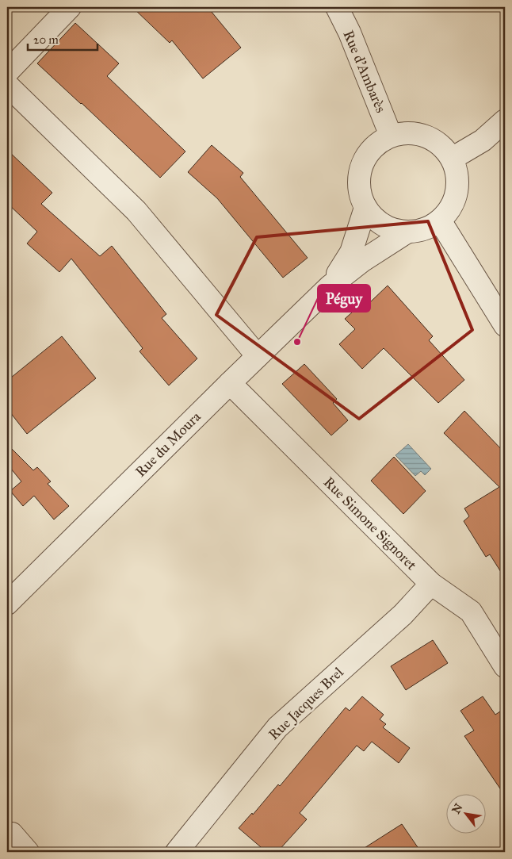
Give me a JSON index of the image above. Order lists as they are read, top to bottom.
{
  "streets": {
    "street": [
      "Rue d'Ambarès",
      "Rue du Moura",
      "Rue Simone Signoret",
      "Rue Jacques Brel"
    ]
  },
  "crossings": [
    ["Rue d'Ambarès", "Rue du Moura"],
    ["Rue du Moura", "Rue Simone Signoret"],
    ["Rue Simone Signoret", "Rue Jacques Brel"]
  ],
  "places": ["Péguy"],
  "scale_bar": "20 m",
  "north": "top left"
}
